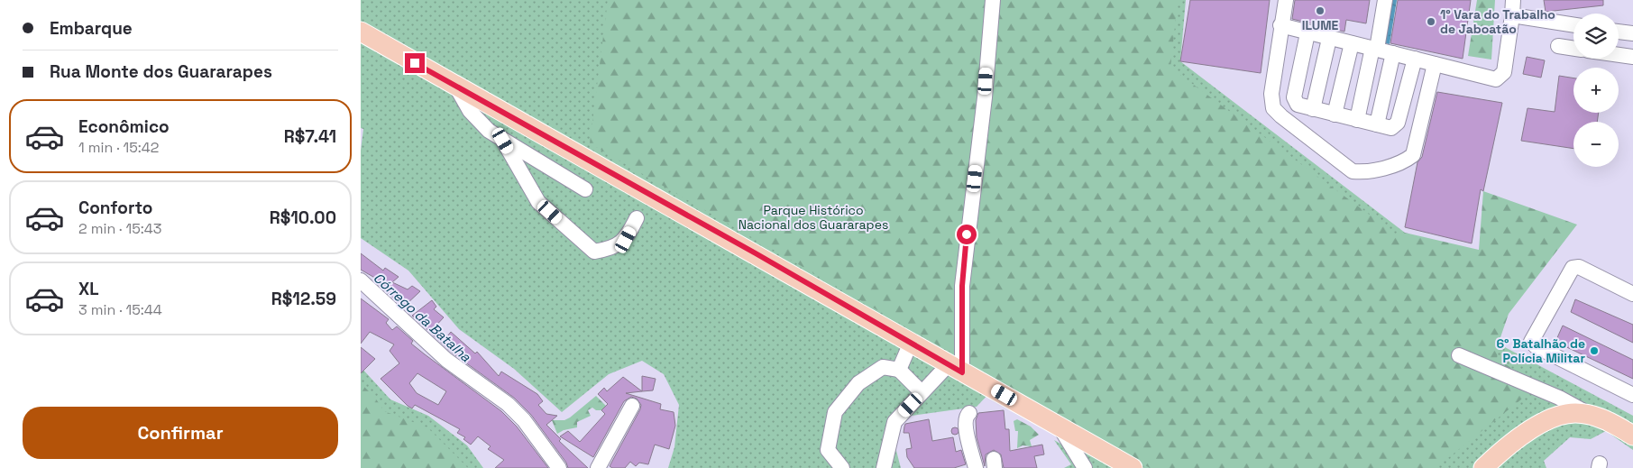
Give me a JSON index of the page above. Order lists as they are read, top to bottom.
{
  "water": ["Córrego da Batalha"],
  "parks": ["Parque Histórico Nacional dos Guararapes"],
  "places": ["ILUME", "1° Vara do Trabalho de Jaboatão", "6° Batalhão de Polícia Militar"],
  "page": {
    "banner": ["Embarque", "Rua Monte dos Guararapes"],
    "map_buttons": ["+", "−"],
    "list": [
      {
        "name": "Econômico",
        "note": "1 min · 15:42",
        "value": "R$7.41"
      },
      {
        "name": "Conforto",
        "note": "2 min · 15:43",
        "value": "R$10.00"
      },
      {
        "name": "XL",
        "note": "3 min · 15:44",
        "value": "R$12.59"
      }
    ],
    "buttons": "Confirmar"
  }
}
